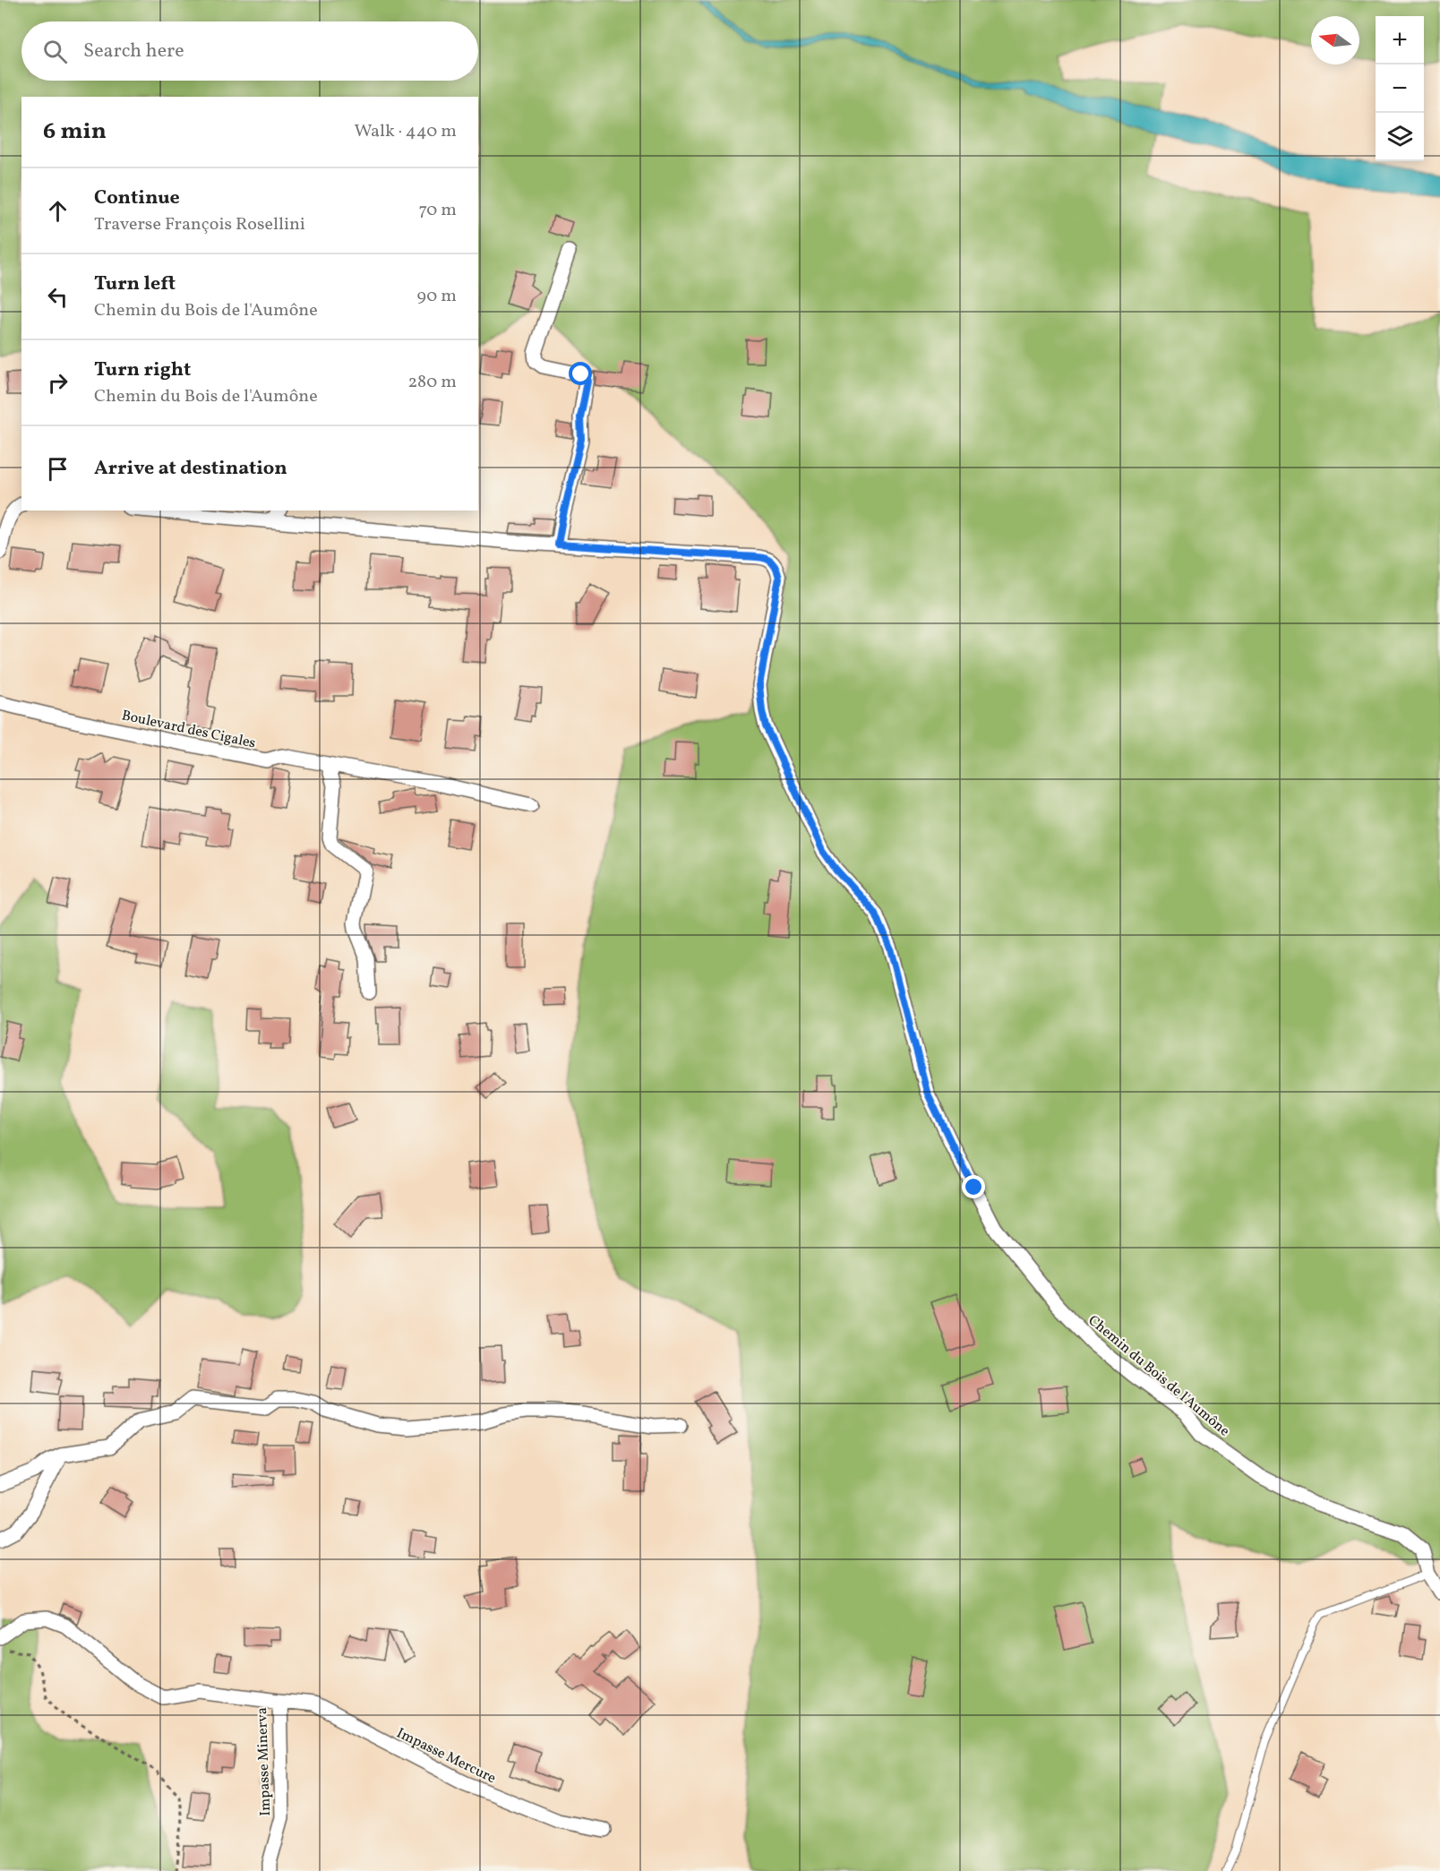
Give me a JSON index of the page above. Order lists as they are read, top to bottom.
{
  "streets": {
    "street": [
      "Boulevard des Cigales",
      "Chemin du Bois de l'Aumône",
      "Impasse Mercure",
      "Impasse Minerva"
    ]
  },
  "crossings": [
    ["Impasse Mercure", "Impasse Minerva"]
  ],
  "north": "left",
  "page": {
    "map_buttons": ["+", "−"],
    "search": "Search here",
    "heading": ["6 min", "Walk · 440 m"],
    "list": [
      ["Continue", "Traverse François Rosellini", "70 m"],
      ["Turn left", "Chemin du Bois de l'Aumône", "90 m"],
      ["Turn right", "Chemin du Bois de l'Aumône", "280 m"],
      "Arrive at destination"
    ]
  }
}
